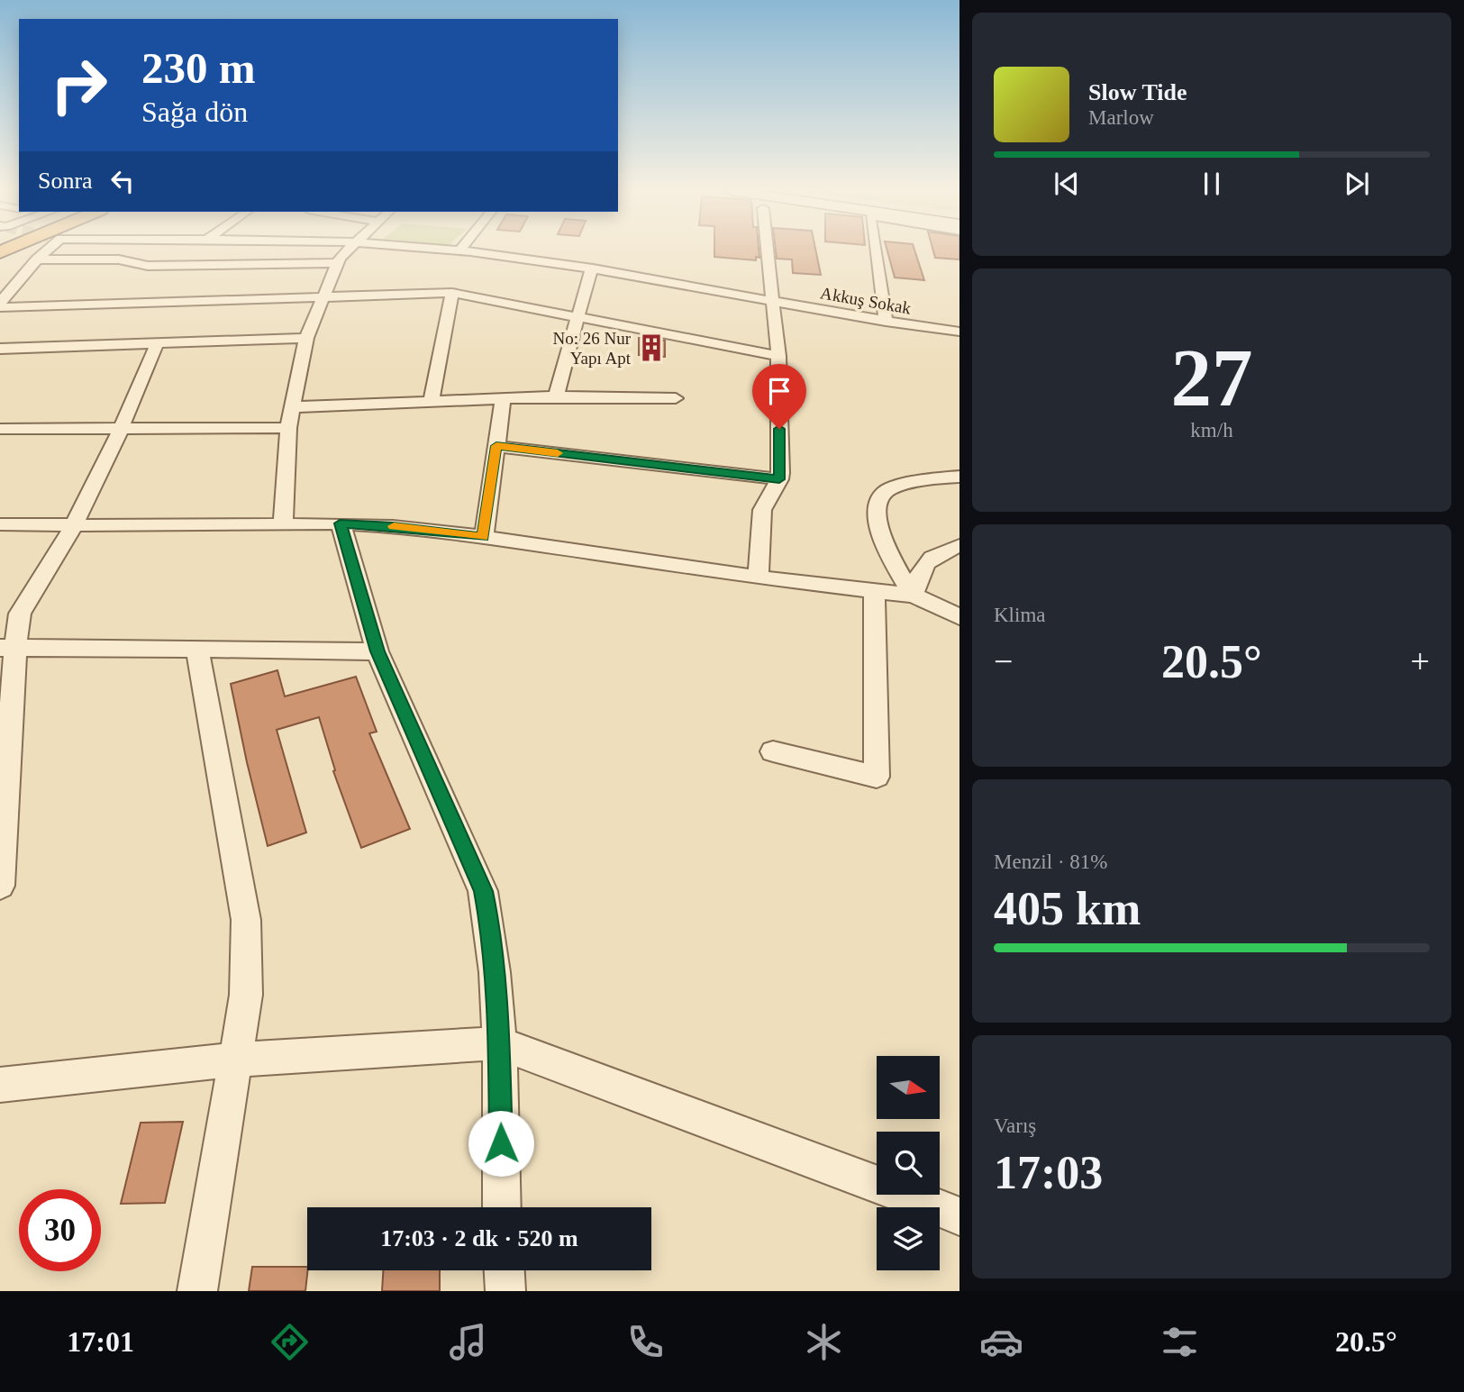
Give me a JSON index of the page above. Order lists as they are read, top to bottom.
{
  "streets": {
    "street": ["Akkuş Sokak"]
  },
  "places": {
    "building": ["No: 26 Nur Yapı Apt"]
  },
  "north": "right",
  "page": {
    "turn": ["230 m", "Sağa dön"],
    "song": ["Slow Tide", "Marlow"],
    "then": "Sonra",
    "tile": [
      ["27", "km/h"],
      "Klima",
      ["Menzil · 81%", "405 km"],
      ["Varış", "17:03"]
    ],
    "heat": ["−", "20.5°", "+"],
    "limit": "30",
    "trip": "17:03 · 2 dk · 520 m",
    "tabs": ["17:01", "20.5°"]
  }
}
